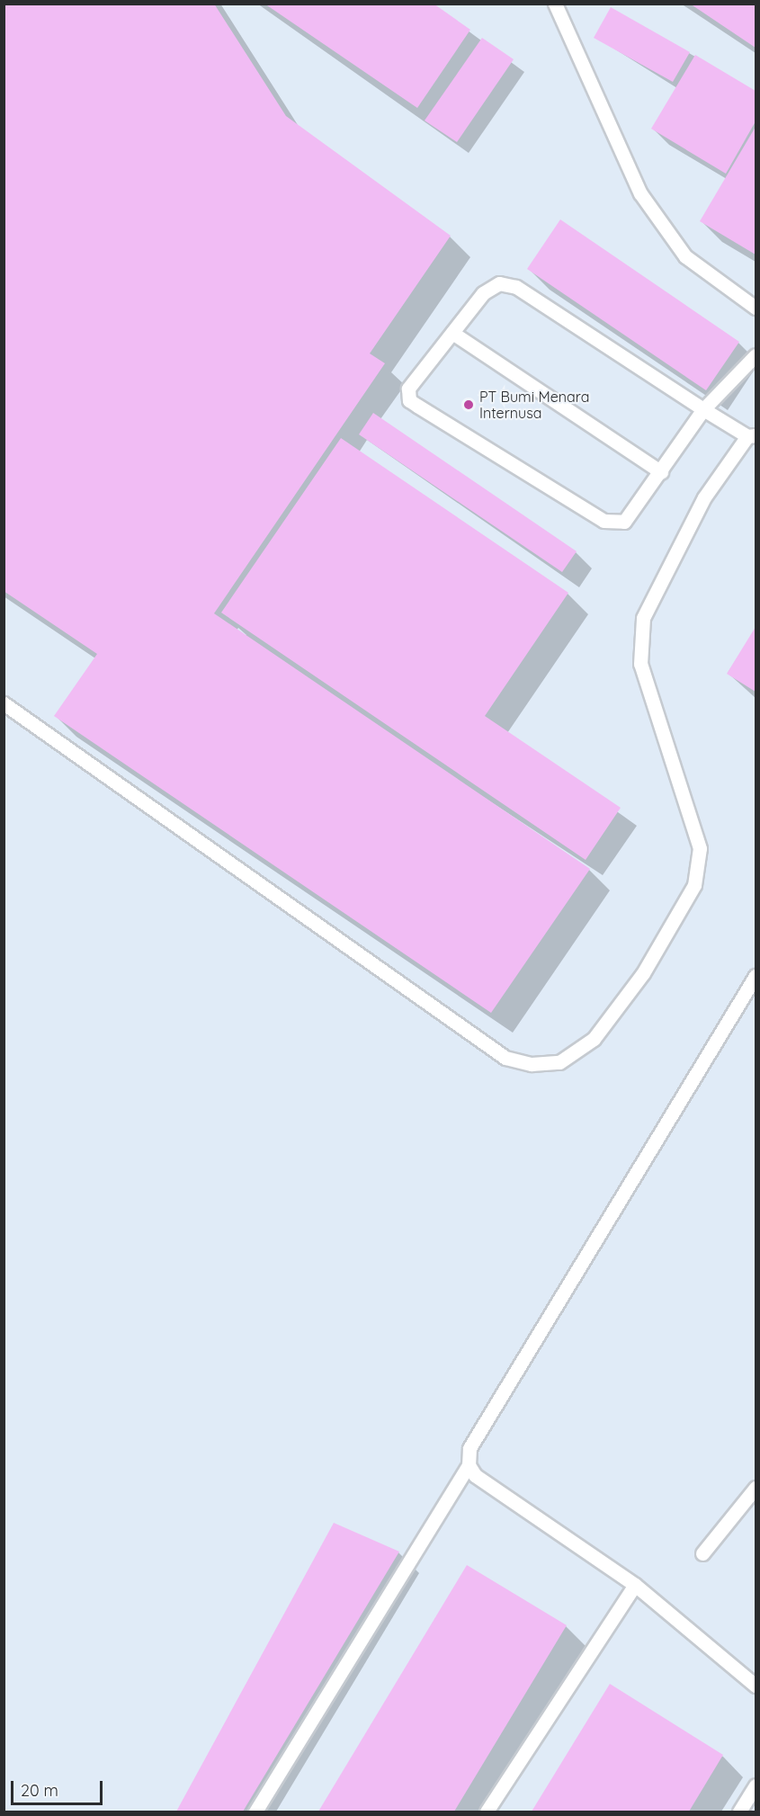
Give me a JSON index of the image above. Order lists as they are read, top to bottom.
{
  "places": ["PT Bumi Menara Internusa"],
  "scale_bar": "20 m"
}
